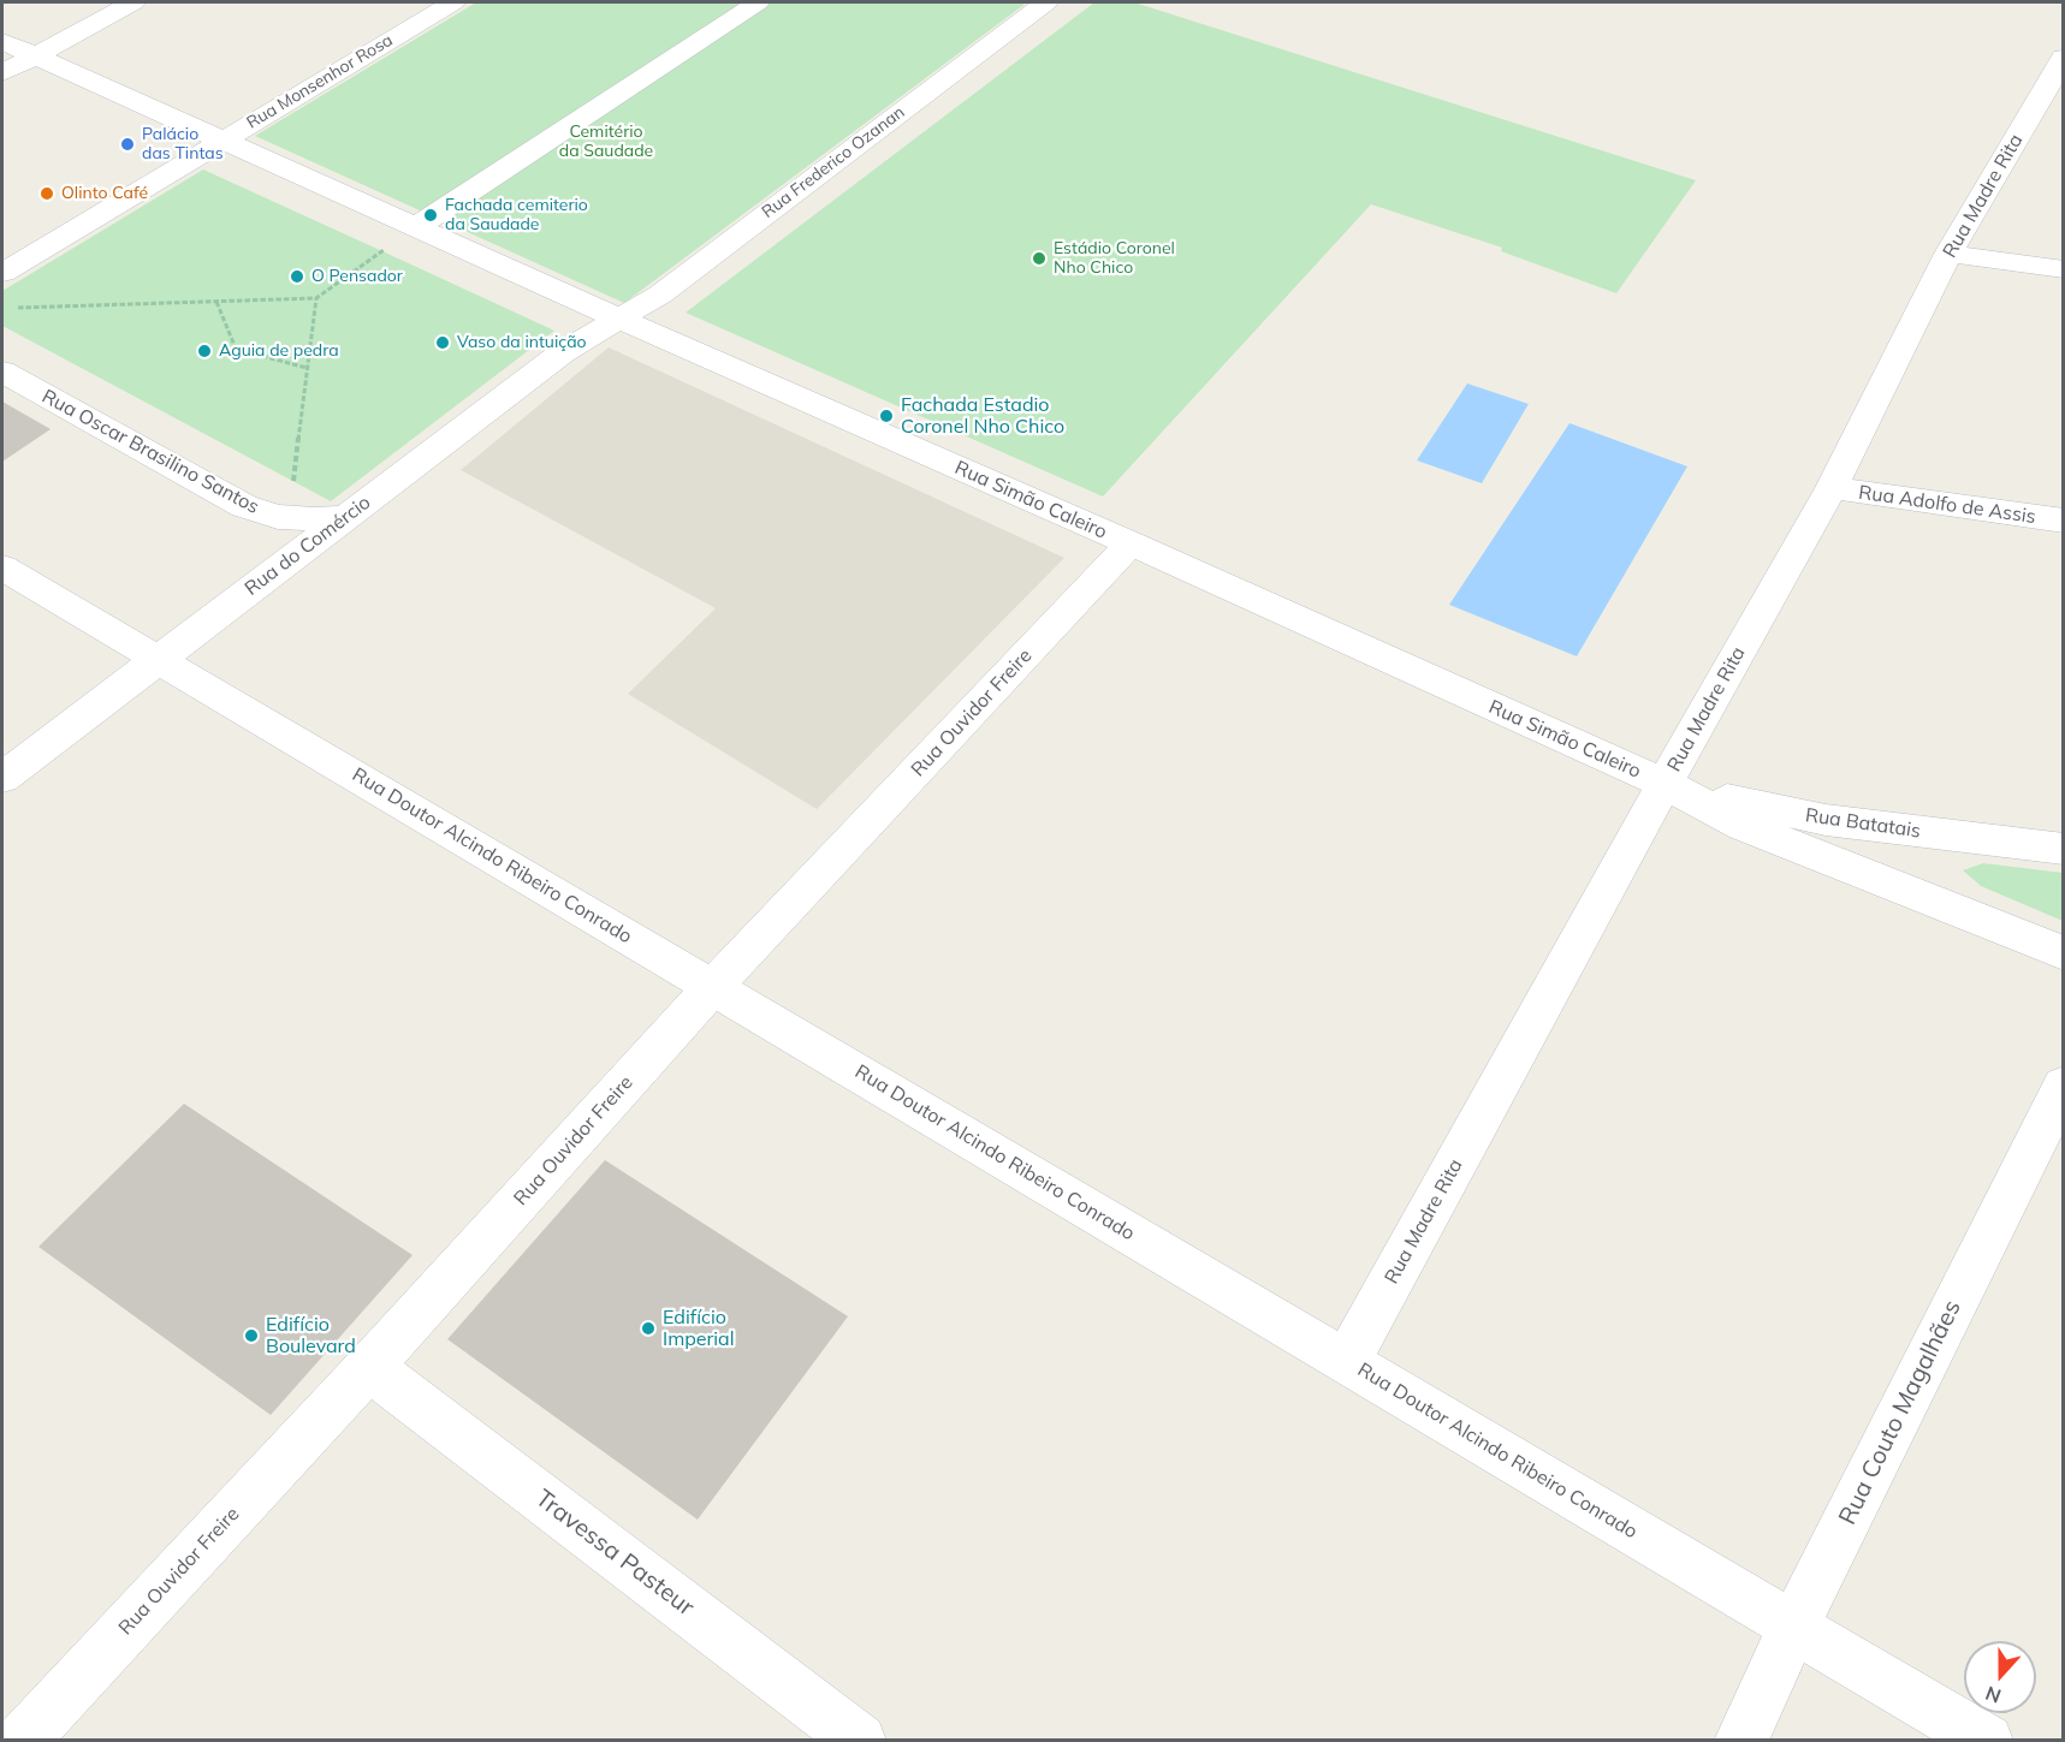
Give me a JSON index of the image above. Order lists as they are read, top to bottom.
{
  "streets": {
    "street": [
      "Rua Monsenhor Rosa",
      "Rua Frederico Ozanan",
      "Rua Madre Rita",
      "Rua Oscar Brasilino Santos",
      "Rua Simão Caleiro",
      "Rua Adolfo de Assis",
      "Rua do Comércio",
      "Rua Ouvidor Freire",
      "Rua Batatais",
      "Rua Doutor Alcindo Ribeiro Conrado",
      "Rua Couto Magalhães",
      "Travessa Pasteur"
    ]
  },
  "crossings": [
    ["Rua Monsenhor Rosa", "Rua Simão Caleiro"],
    ["Rua Frederico Ozanan", "Rua Simão Caleiro"],
    ["Rua Frederico Ozanan", "Rua do Comércio"],
    ["Rua Madre Rita", "Rua Simão Caleiro"],
    ["Rua Madre Rita", "Rua Adolfo de Assis"],
    ["Rua Madre Rita", "Rua Batatais"],
    ["Rua Madre Rita", "Rua Doutor Alcindo Ribeiro Conrado"],
    ["Rua Oscar Brasilino Santos", "Rua do Comércio"],
    ["Rua Simão Caleiro", "Rua do Comércio"],
    ["Rua Simão Caleiro", "Rua Ouvidor Freire"],
    ["Rua Simão Caleiro", "Rua Batatais"],
    ["Rua do Comércio", "Rua Doutor Alcindo Ribeiro Conrado"],
    ["Rua Ouvidor Freire", "Rua Doutor Alcindo Ribeiro Conrado"],
    ["Rua Ouvidor Freire", "Travessa Pasteur"],
    ["Rua Doutor Alcindo Ribeiro Conrado", "Rua Couto Magalhães"]
  ],
  "parks": ["Cemitério da Saudade"],
  "places": [
    "Palácio das Tintas",
    "Olinto Café",
    "Fachada cemiterio da Saudade",
    "Estádio Coronel Nho Chico",
    "O Pensador",
    "Vaso da intuição",
    "Aguia de pedra",
    "Fachada Estadio Coronel Nho Chico",
    "Edifício Imperial",
    "Edifício Boulevard"
  ],
  "north": "bottom"
}
